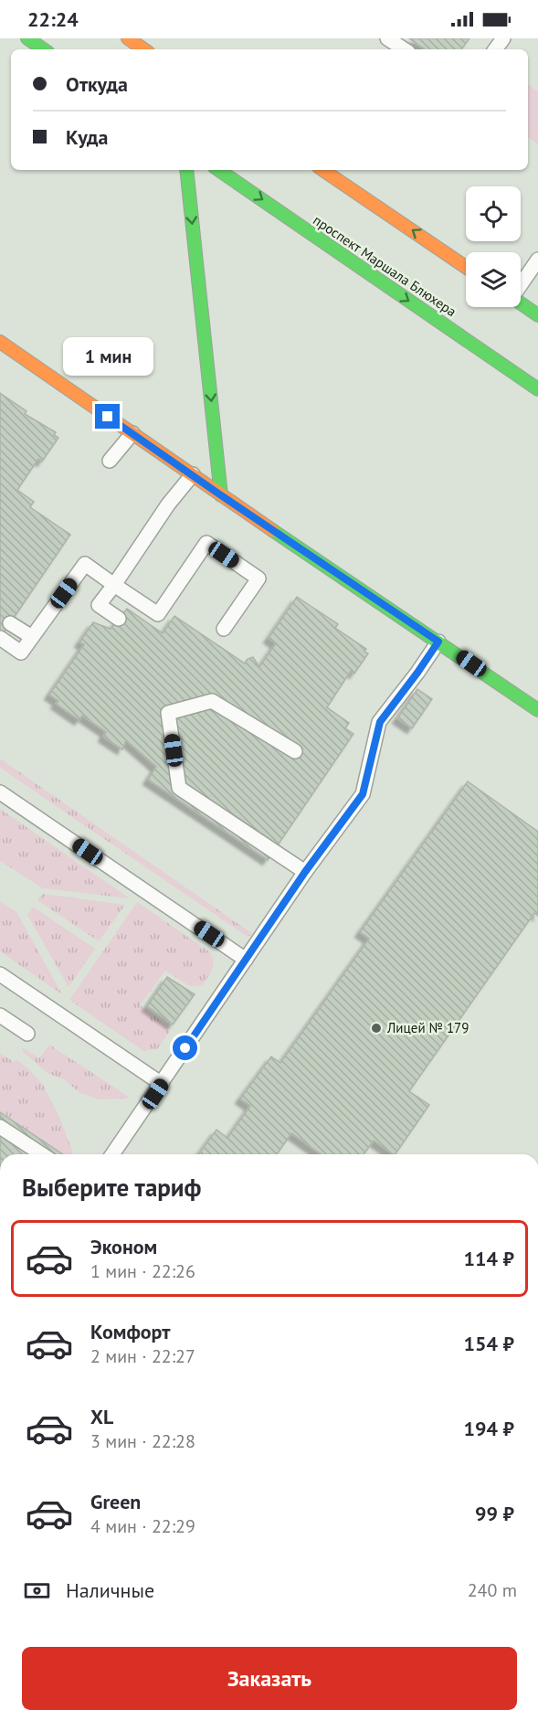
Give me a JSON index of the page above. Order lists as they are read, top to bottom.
{
  "streets": {
    "street": ["проспект Маршала Блюхера"]
  },
  "places": ["Лицей № 179"],
  "page": {
    "status": "22:24",
    "banner": ["Откуда", "Куда"],
    "bubble": "1 мин",
    "heading": "Выберите тариф",
    "list": [
      {
        "name": "Эконом",
        "note": "1 мин · 22:26",
        "value": "114 ₽"
      },
      {
        "name": "Комфорт",
        "note": "2 мин · 22:27",
        "value": "154 ₽"
      },
      {
        "name": "XL",
        "note": "3 мин · 22:28",
        "value": "194 ₽"
      },
      {
        "name": "Green",
        "note": "4 мин · 22:29",
        "value": "99 ₽"
      }
    ],
    "pay": ["Наличные", "240 m"],
    "buttons": "Заказать"
  }
}
